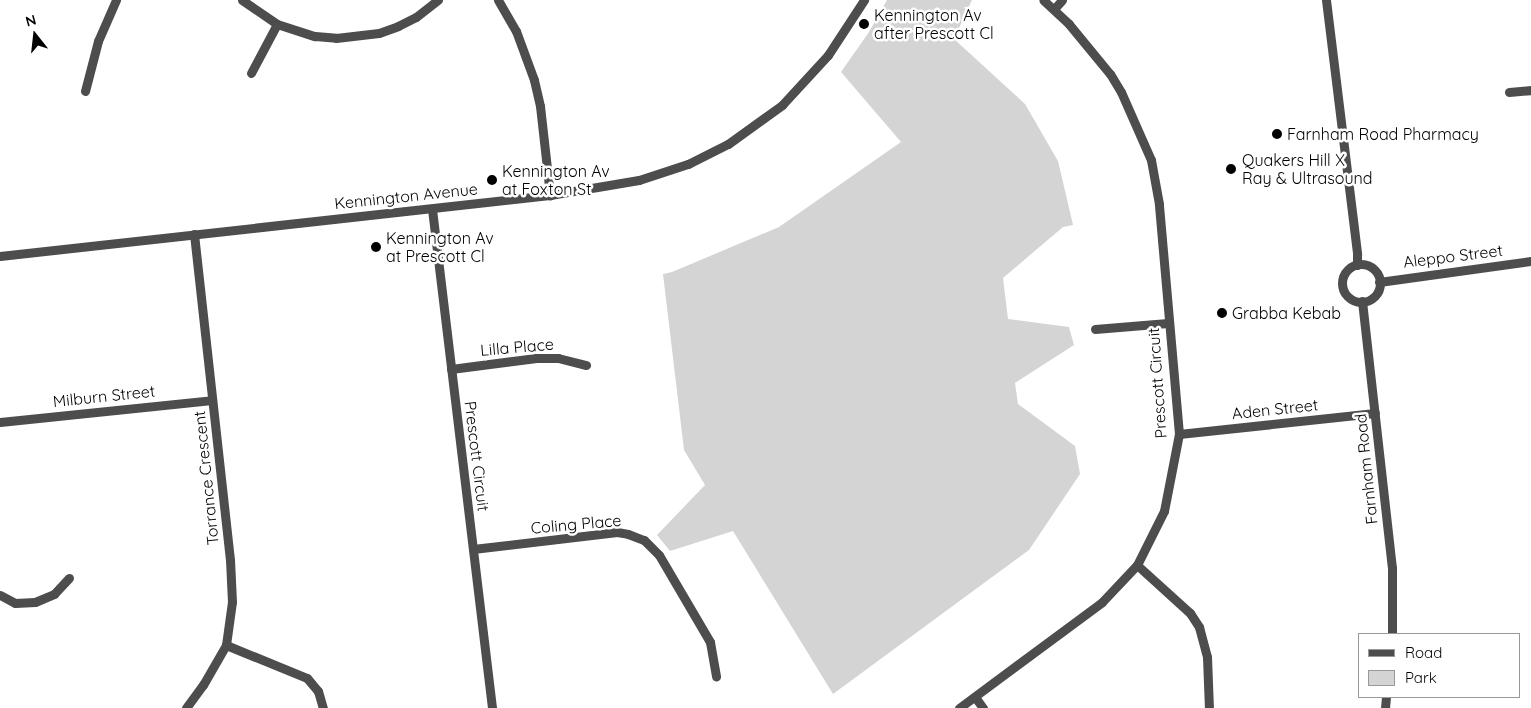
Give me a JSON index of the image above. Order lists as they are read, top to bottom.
{
  "streets": {
    "street": [
      "Kennington Avenue",
      "Aleppo Street",
      "Lilla Place",
      "Prescott Circuit",
      "Milburn Street",
      "Aden Street",
      "Farnham Road",
      "Torrance Crescent",
      "Coling Place"
    ]
  },
  "crossings": [
    ["Kennington Avenue", "Prescott Circuit"],
    ["Kennington Avenue", "Torrance Crescent"],
    ["Aleppo Street", "Farnham Road"],
    ["Lilla Place", "Prescott Circuit"],
    ["Prescott Circuit", "Aden Street"],
    ["Prescott Circuit", "Coling Place"],
    ["Milburn Street", "Torrance Crescent"],
    ["Aden Street", "Farnham Road"]
  ],
  "places": [
    "Kennington Av after Prescott Cl",
    "Farnham Road Pharmacy",
    "Quakers Hill X Ray & Ultrasound",
    "Kennington Av at Foxton St",
    "Kennington Av at Prescott Cl",
    "Grabba Kebab"
  ],
  "legend": ["Road", "Park"],
  "north": "top"
}
